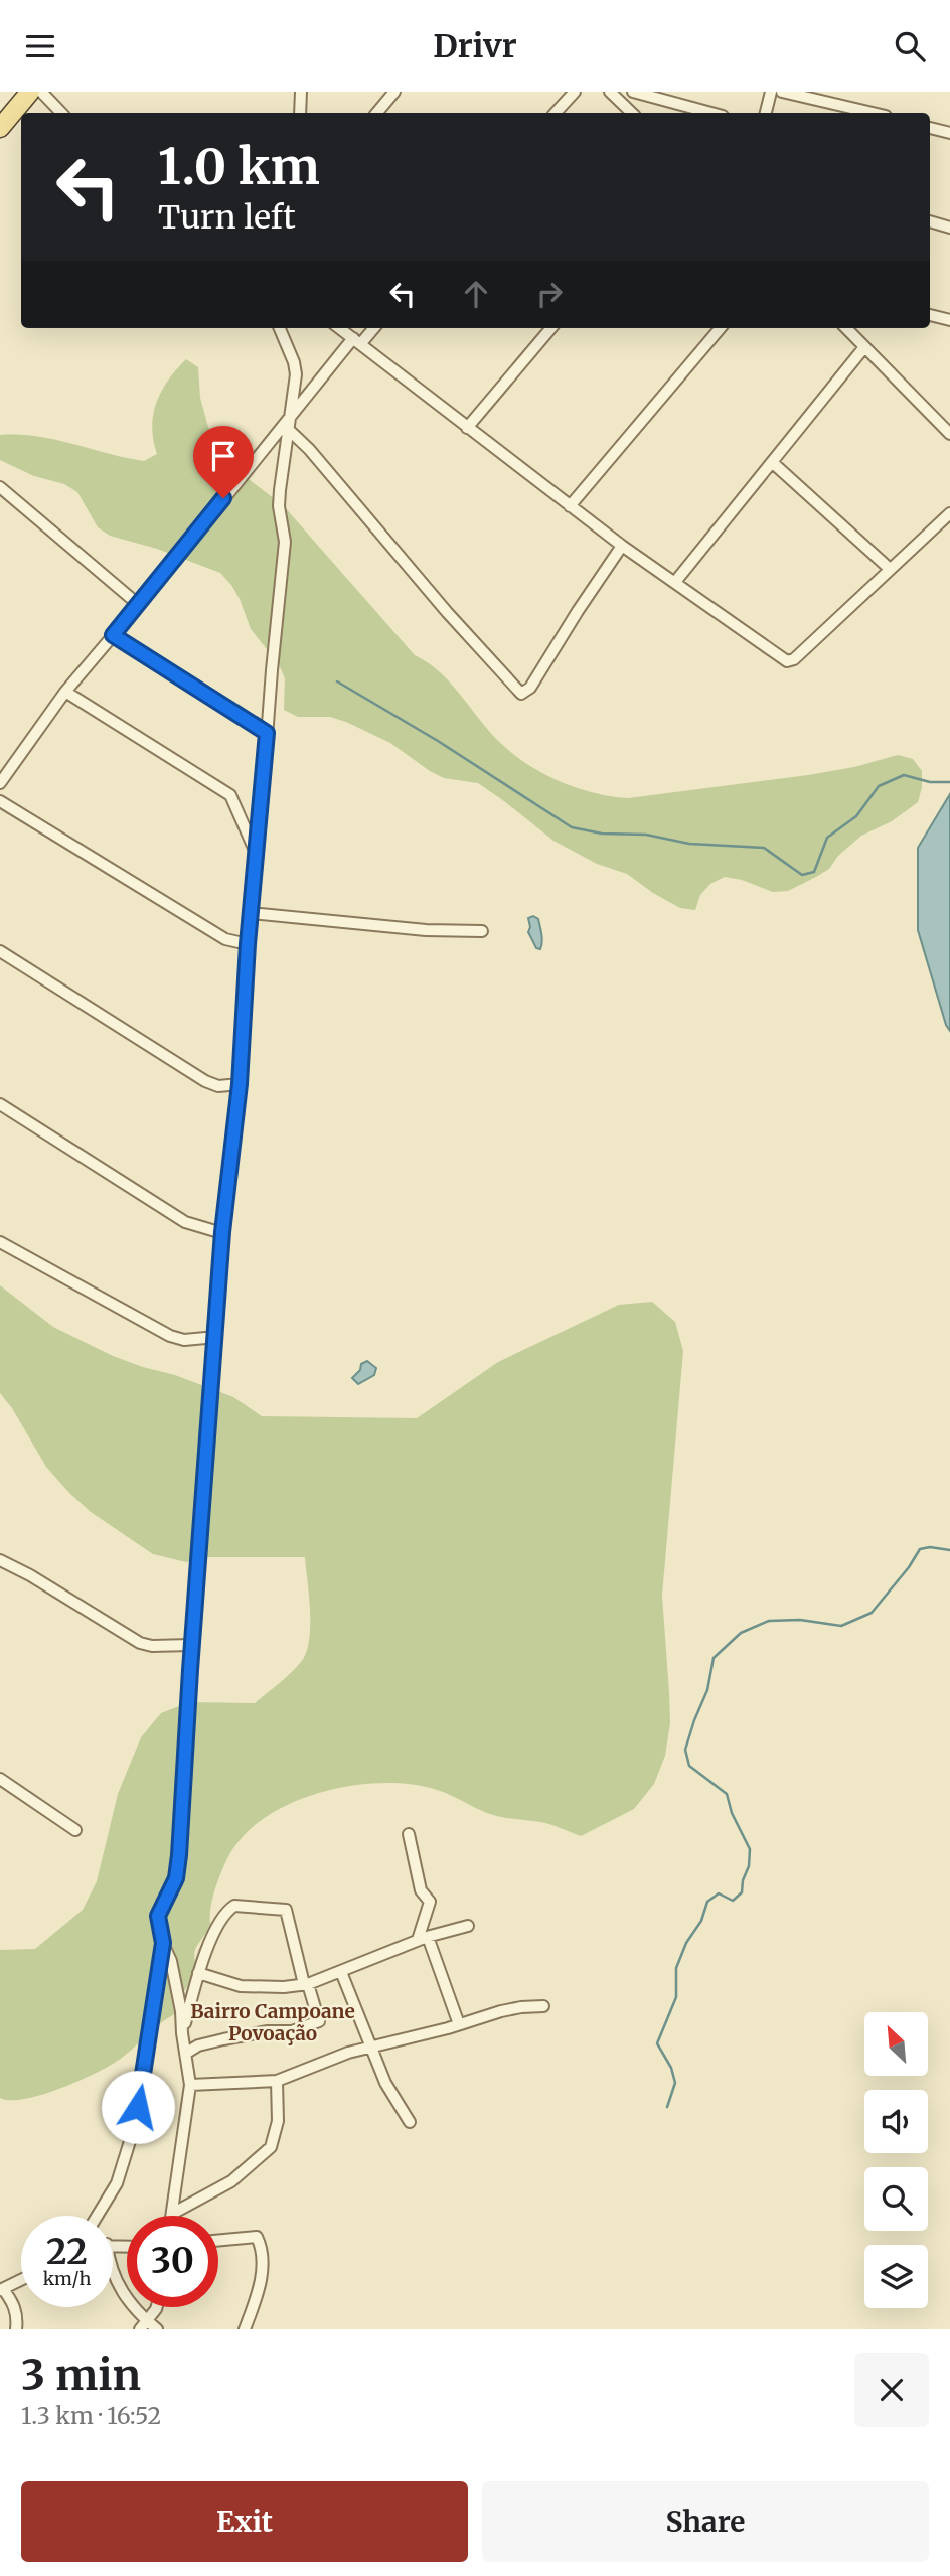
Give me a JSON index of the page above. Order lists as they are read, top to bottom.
{
  "districts": ["Bairro Campoane Povoação"],
  "north": "top left",
  "page": {
    "header": "Drivr",
    "turn": ["1.0 km", "Turn left"],
    "speed": "22 km/h",
    "limit": "30",
    "heading": ["3 min", "1.3 km · 16:52"],
    "buttons": ["Exit", "Share"]
  }
}
